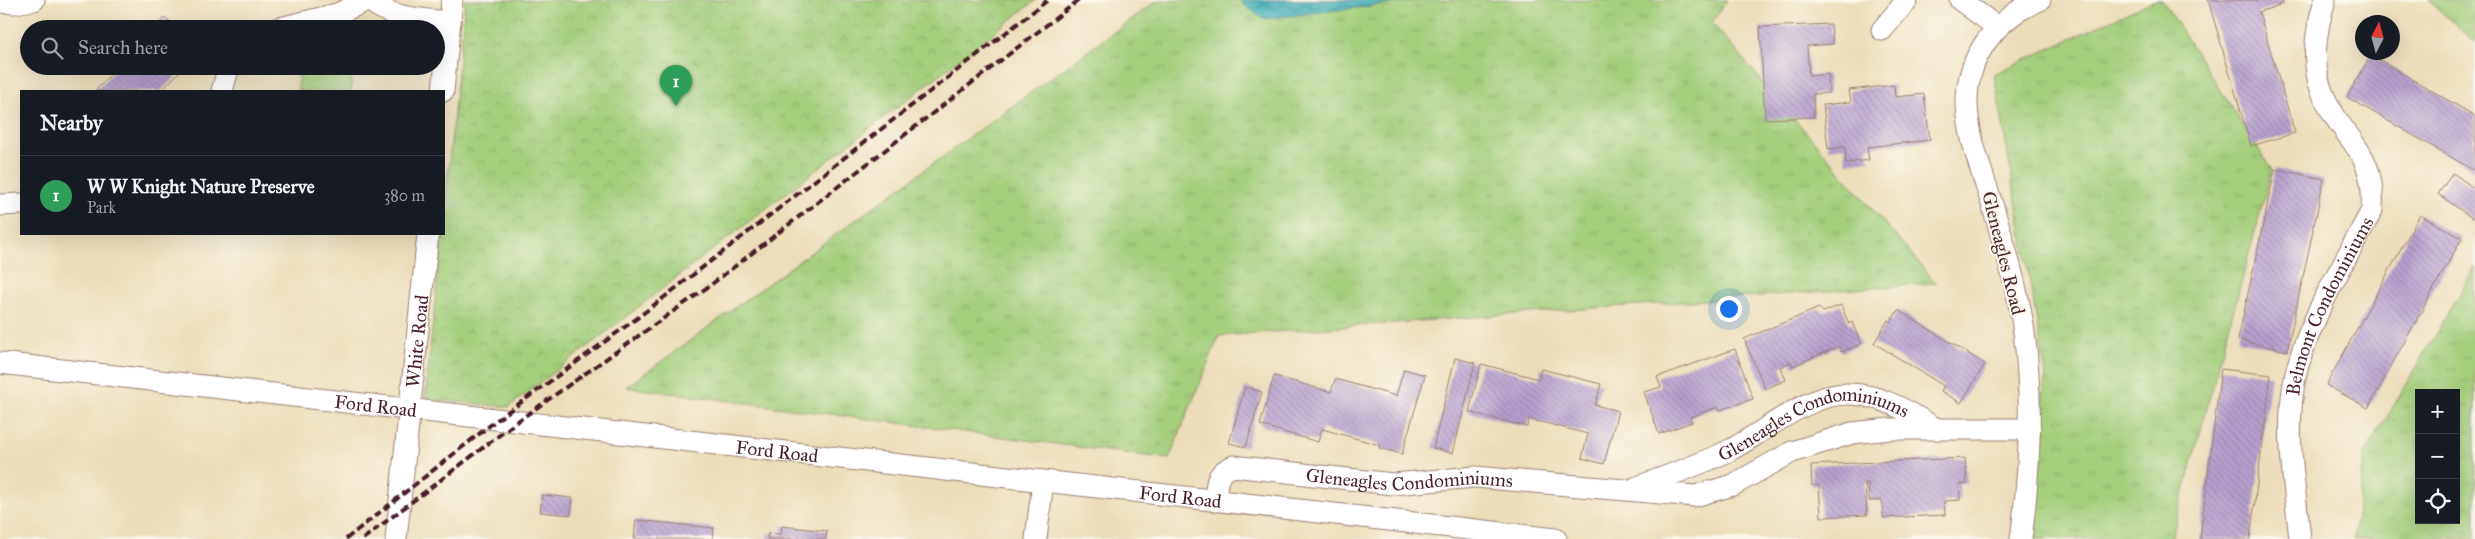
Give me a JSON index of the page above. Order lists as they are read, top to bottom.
{
  "streets": {
    "street": [
      "Gleneagles Road",
      "Belmont Condominiums",
      "White Road",
      "Ford Road",
      "Gleneagles Condominiums"
    ]
  },
  "crossings": [
    ["Gleneagles Road", "Gleneagles Condominiums"],
    ["White Road", "Ford Road"],
    ["Ford Road", "Gleneagles Condominiums"]
  ],
  "north": "top",
  "page": {
    "search": "Search here",
    "pins": "1",
    "heading": "Nearby",
    "list": [
      {
        "mark": "1",
        "name": "W W Knight Nature Preserve",
        "note": "Park",
        "value": "380 m"
      }
    ],
    "map_buttons": ["+", "−"]
  }
}
